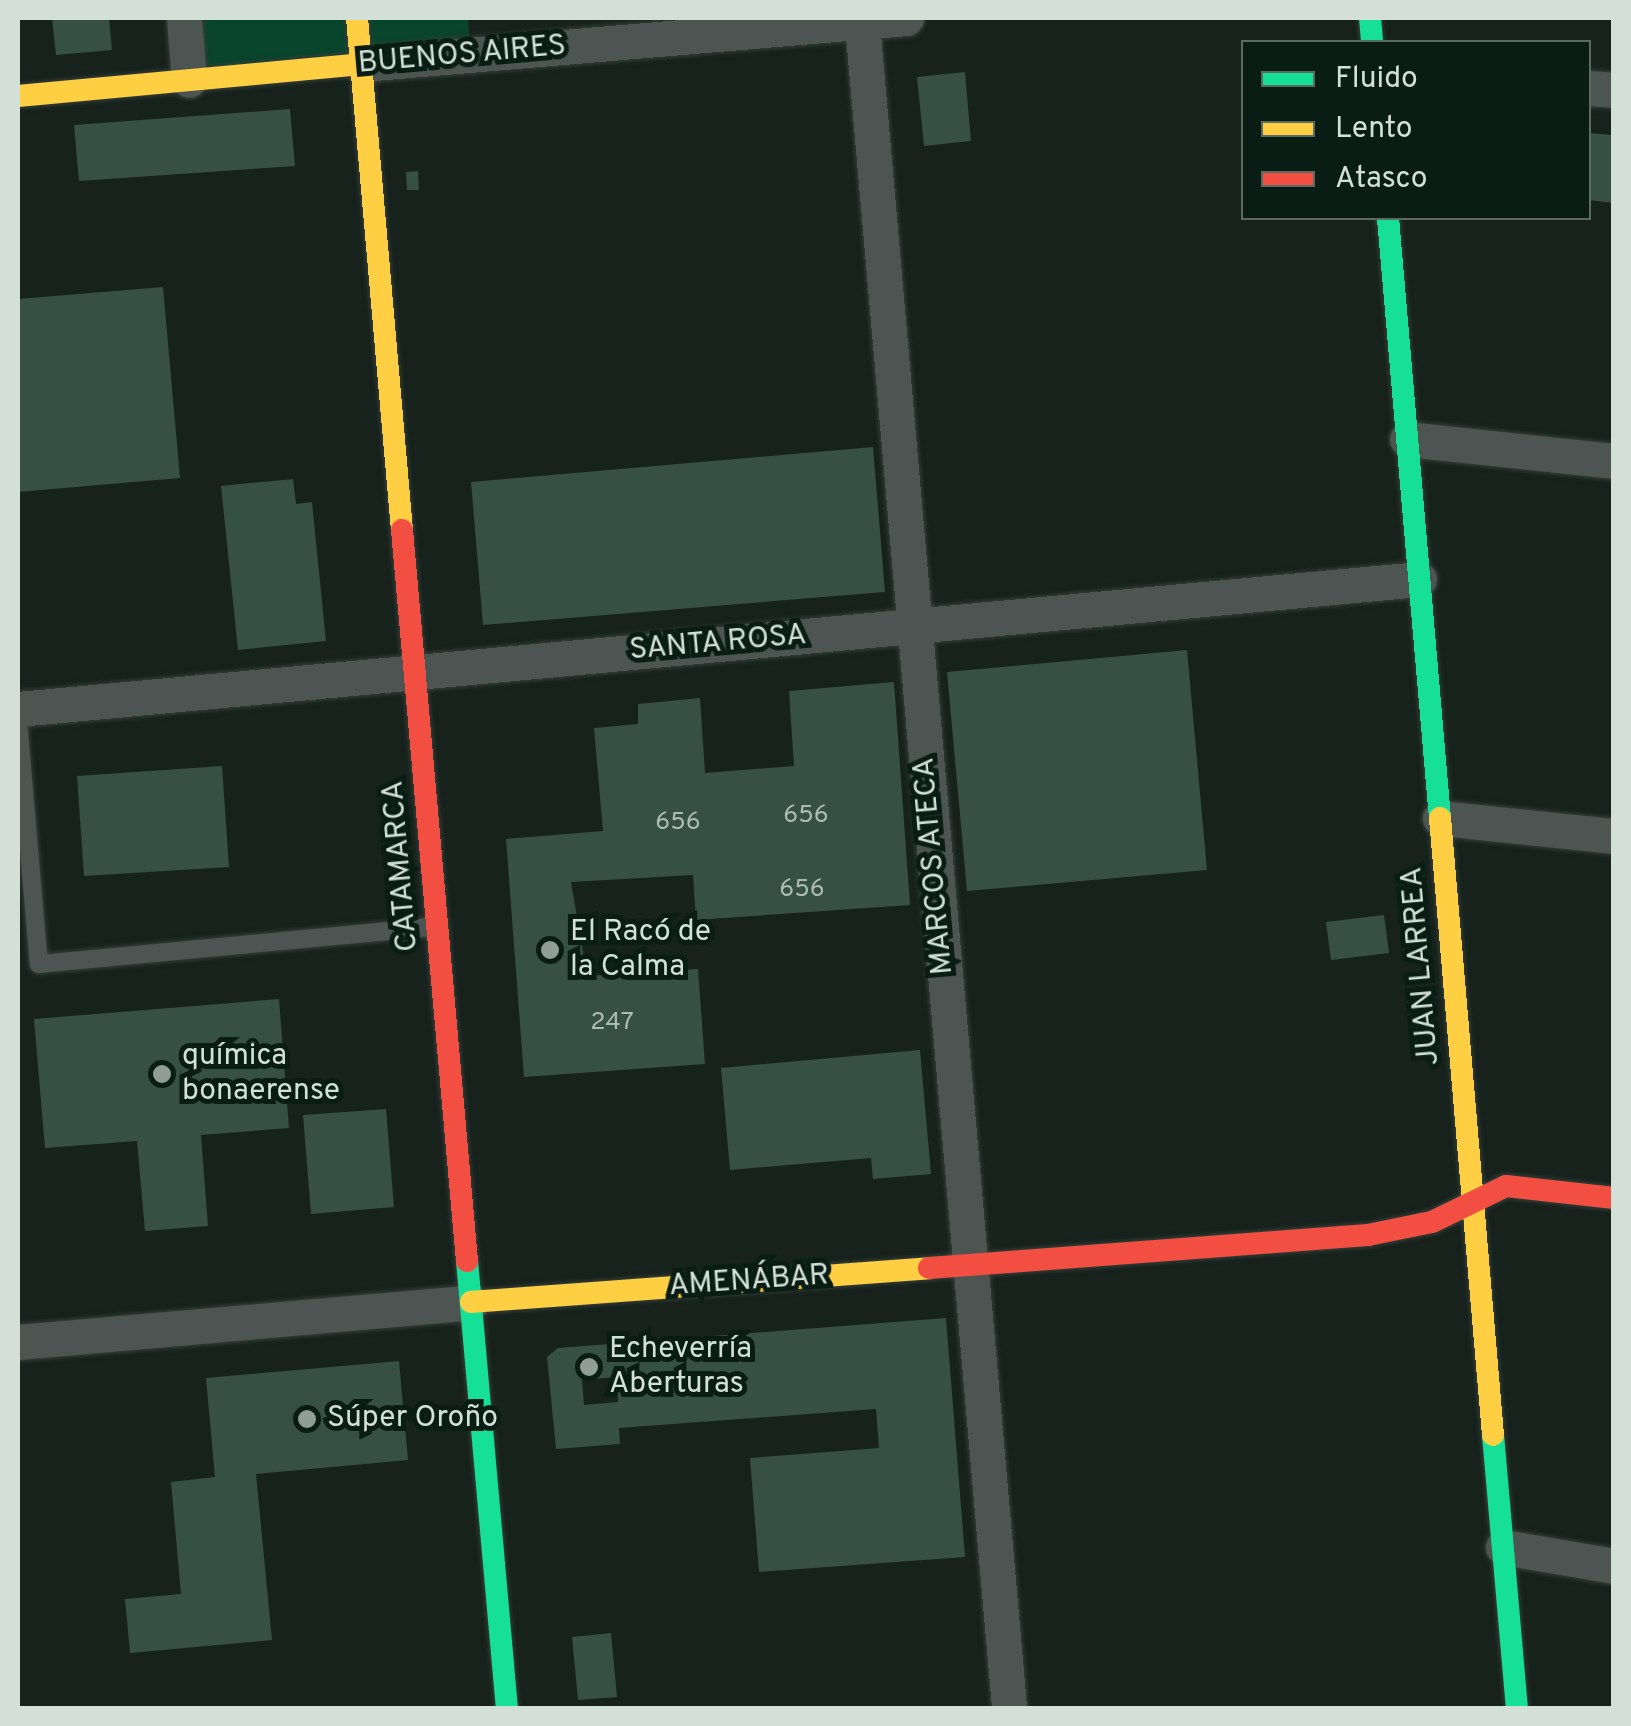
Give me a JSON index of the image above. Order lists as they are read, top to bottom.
{
  "streets": {
    "street": [
      "BUENOS AIRES",
      "SANTA ROSA",
      "CATAMARCA",
      "MARCOS ATECA",
      "JUAN LARREA",
      "AMENÁBAR"
    ]
  },
  "crossings": [
    ["BUENOS AIRES", "CATAMARCA"],
    ["BUENOS AIRES", "MARCOS ATECA"],
    ["SANTA ROSA", "CATAMARCA"],
    ["SANTA ROSA", "MARCOS ATECA"],
    ["SANTA ROSA", "JUAN LARREA"],
    ["CATAMARCA", "AMENÁBAR"],
    ["MARCOS ATECA", "AMENÁBAR"],
    ["JUAN LARREA", "AMENÁBAR"]
  ],
  "places": [
    "El Racó de la Calma",
    "química bonaerense",
    "Echeverría Aberturas",
    "Súper Oroño"
  ],
  "house_numbers": [
    "656",
    "656",
    "656",
    "247"
  ],
  "legend": ["Fluido", "Lento", "Atasco"]
}
